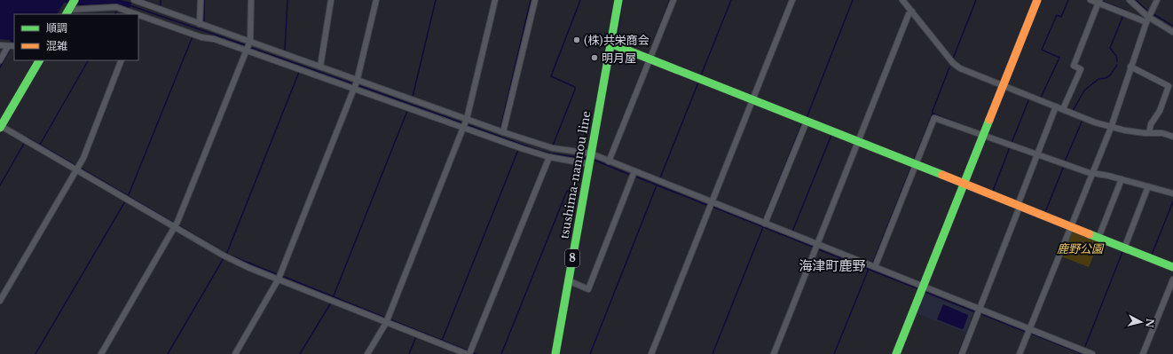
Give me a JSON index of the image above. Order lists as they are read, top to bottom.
{
  "streets": {
    "street": ["tsushima-nannou line", "8"]
  },
  "districts": ["海津町鹿野"],
  "parks": ["鹿野公園"],
  "places": ["(株)共栄商会", "明月屋"],
  "legend": ["順調", "混雑"],
  "north": "right"
}
